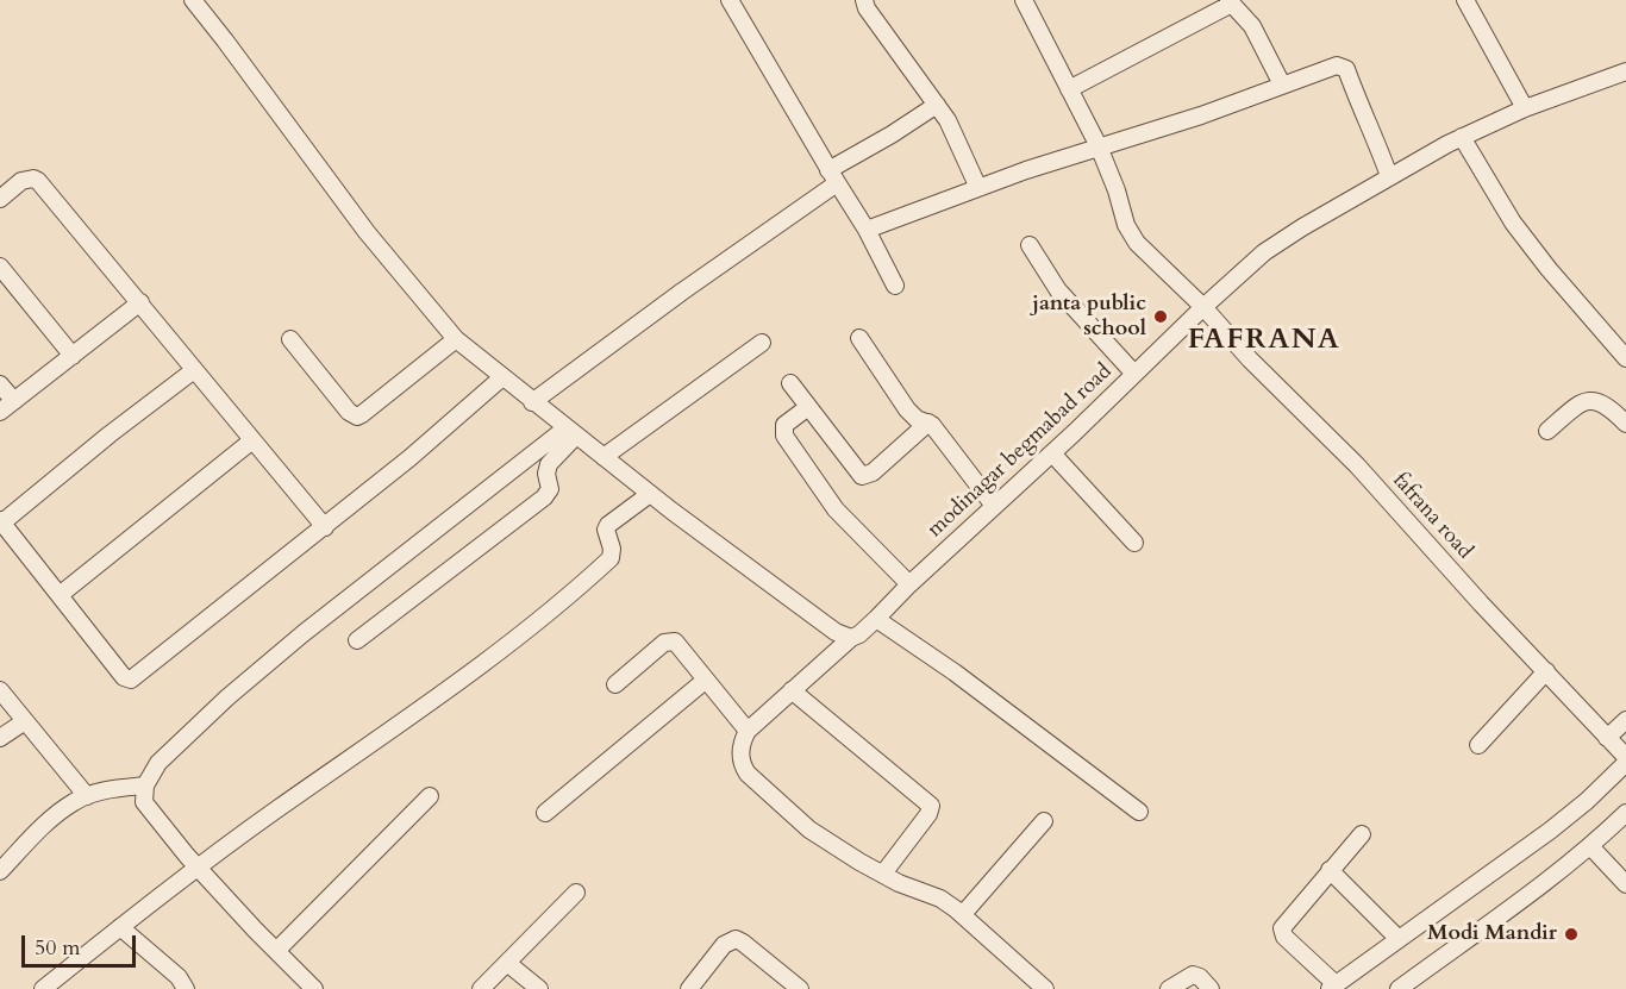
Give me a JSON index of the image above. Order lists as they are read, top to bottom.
{
  "streets": {
    "street": ["modinagar begmabad road", "fafrana road"]
  },
  "crossings": [
    ["modinagar begmabad road", "fafrana road"]
  ],
  "districts": ["FAFRANA"],
  "places": ["janta public school", "Modi Mandir"],
  "scale_bar": "50 m"
}
